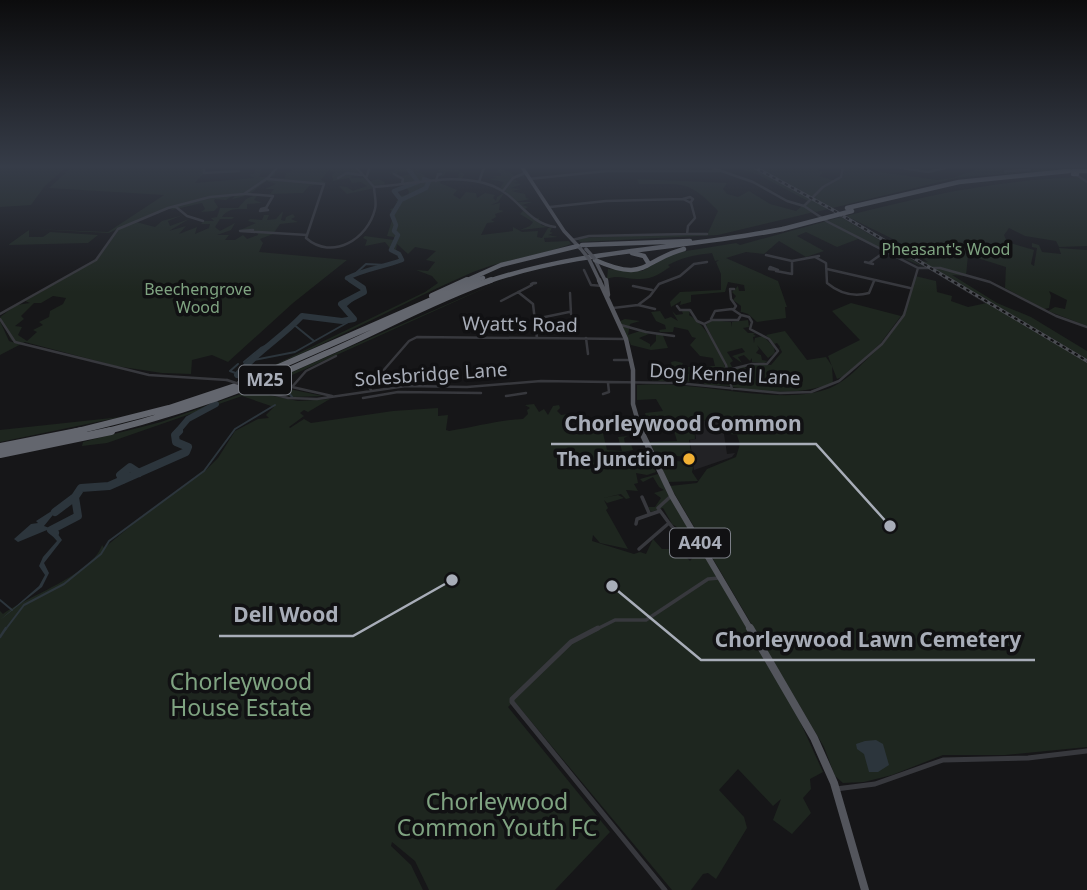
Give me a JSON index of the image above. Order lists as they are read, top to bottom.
{
  "streets": {
    "highway": ["M25"],
    "main road": ["A404"],
    "street": ["Wyatt's Road", "Solesbridge Lane", "Dog Kennel Lane"]
  },
  "crossings": [
    ["Wyatt's Road", "Solesbridge Lane"],
    ["Wyatt's Road", "A404"],
    ["Solesbridge Lane", "Dog Kennel Lane"],
    ["Solesbridge Lane", "A404"],
    ["Dog Kennel Lane", "A404"],
    ["M25", "A404"]
  ],
  "parks": [
    "Pheasant's Wood",
    "Beechengrove Wood",
    "Chorleywood House Estate",
    "Chorleywood Common Youth FC"
  ],
  "places": [
    "The Junction",
    "Chorleywood Common",
    "Dell Wood",
    "Chorleywood Lawn Cemetery"
  ]
}
